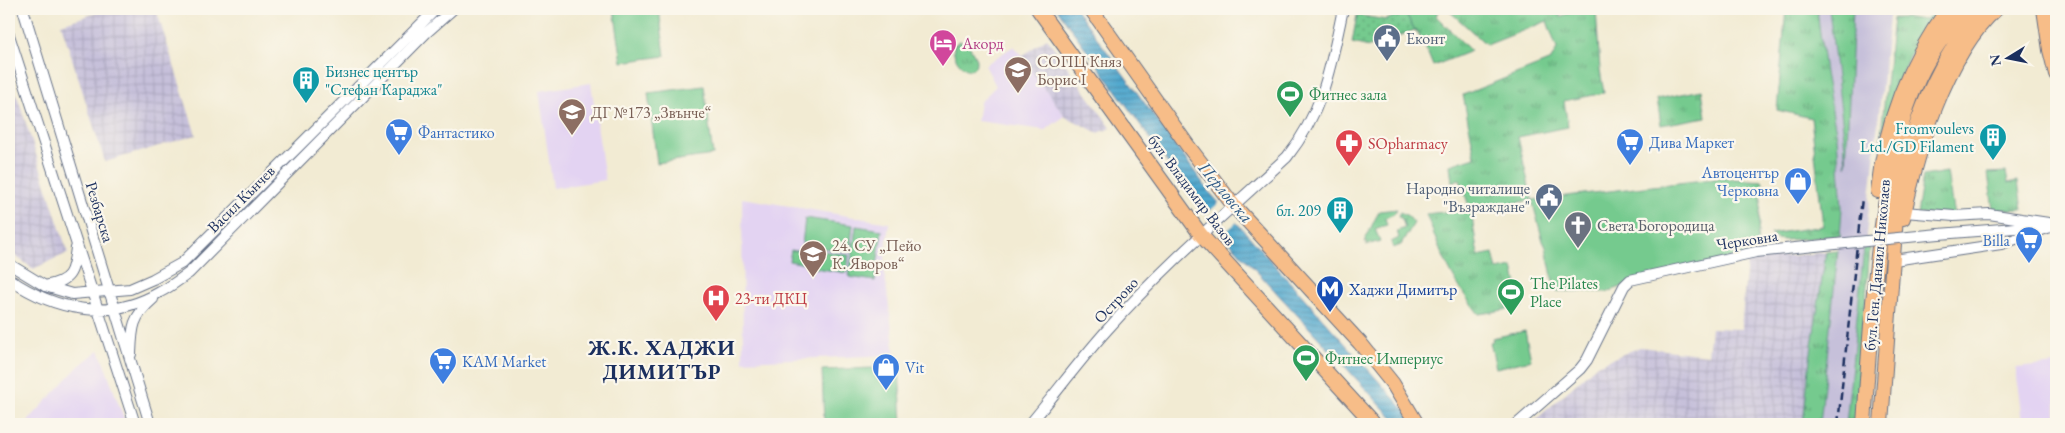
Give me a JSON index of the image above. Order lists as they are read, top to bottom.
{
  "streets": {
    "main road": ["бул. Владимир Вазов", "бул. Ген. Данаил Николаев"],
    "street": [
      "Васил Кънчев",
      "Резбарска",
      "Черковна",
      "Острово"
    ]
  },
  "crossings": [
    ["бул. Владимир Вазов", "Острово"],
    ["Васил Кънчев", "Резбарска"]
  ],
  "districts": ["Ж.К. ХАДЖИ ДИМИТЪР"],
  "water": ["Перловска"],
  "places": {
    "public building": ["Еконт", "Народно читалище \"Възраждане\""],
    "hotel": ["Акорд"],
    "school or university": ["СОПЦ Княз Борис I", "ДГ №173 „Звънче“", "24. СУ „Пейо К. Яворов“"],
    "building": ["Бизнес център \"Стефан Караджа\"", "Fromvoulevs Ltd./GD Filament", "бл. 209"],
    "sports": ["Фитнес зала", "The Pilates Place", "Фитнес Империус"],
    "supermarket": [
      "Фантастико",
      "Дива Маркет",
      "Billa",
      "KAM Market"
    ],
    "pharmacy": ["SOpharmacy"],
    "shop": ["Автоцентър Черковна", "Vit"],
    "church": ["Света Богородица"],
    "metro station": ["Хаджи Димитър"],
    "hospital": ["23-ти ДКЦ"]
  },
  "north": "left"
}
